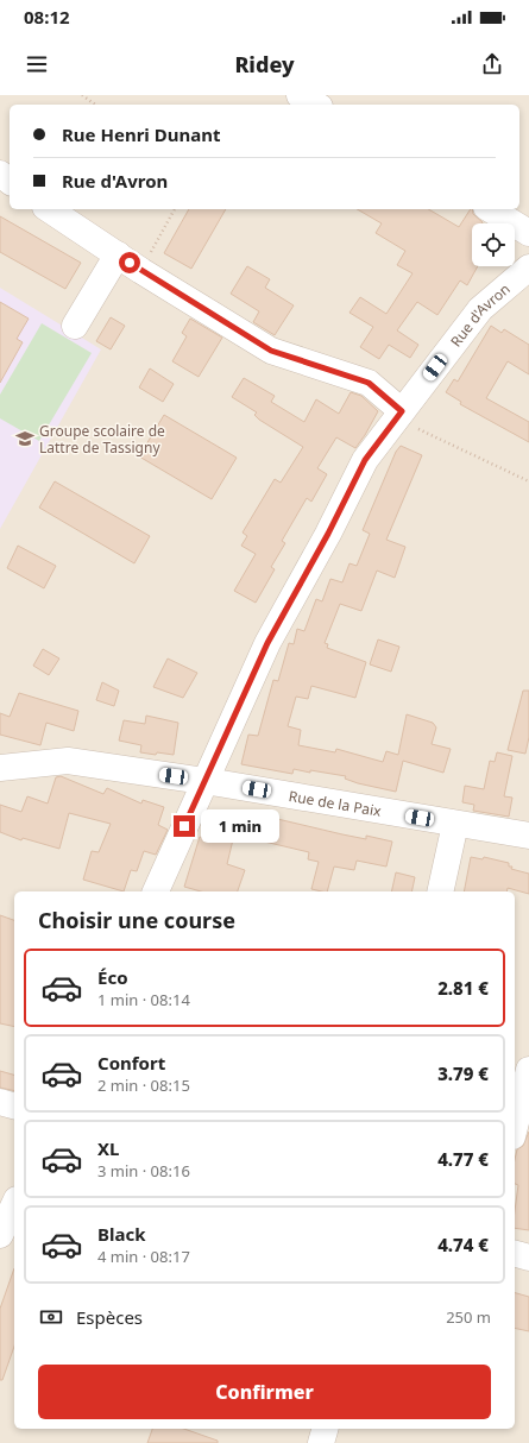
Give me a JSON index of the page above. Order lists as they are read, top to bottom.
{
  "streets": {
    "street": ["Rue d'Avron", "Rue de la Paix"]
  },
  "crossings": [
    ["Rue d'Avron", "Rue de la Paix"]
  ],
  "places": {
    "school or university": ["Groupe scolaire de Lattre de Tassigny"]
  },
  "page": {
    "status": "08:12",
    "header": "Ridey",
    "banner": ["Rue Henri Dunant", "Rue d'Avron"],
    "bubble": "1 min",
    "heading": "Choisir une course",
    "list": [
      {
        "name": "Éco",
        "note": "1 min · 08:14",
        "value": "2.81 €"
      },
      {
        "name": "Confort",
        "note": "2 min · 08:15",
        "value": "3.79 €"
      },
      {
        "name": "XL",
        "note": "3 min · 08:16",
        "value": "4.77 €"
      },
      {
        "name": "Black",
        "note": "4 min · 08:17",
        "value": "4.74 €"
      }
    ],
    "pay": ["Espèces", "250 m"],
    "buttons": "Confirmer"
  }
}
